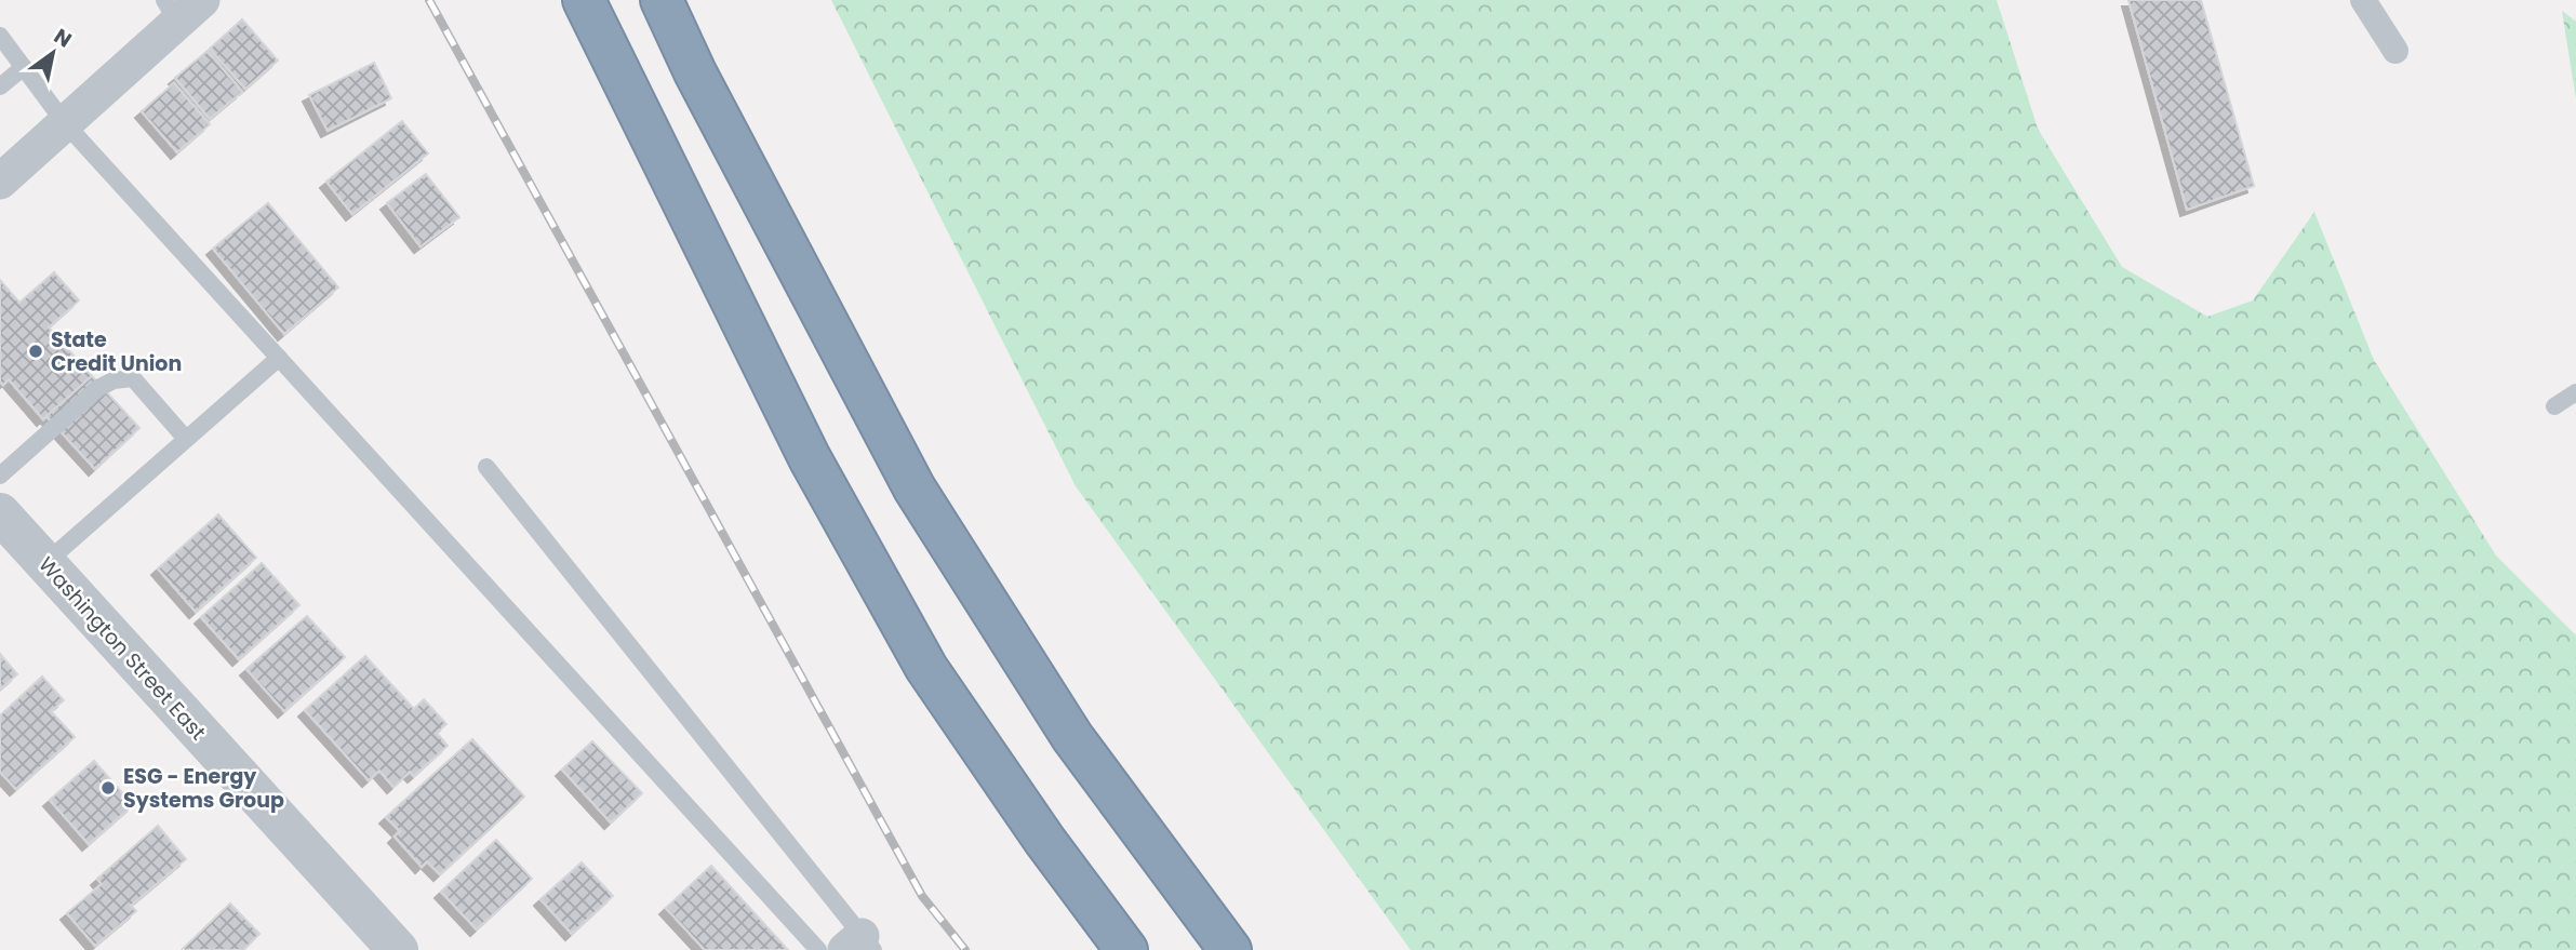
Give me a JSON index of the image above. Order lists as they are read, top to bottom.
{
  "streets": {
    "street": ["Washington Street East"]
  },
  "places": ["State Credit Union", "ESG - Energy Systems Group"],
  "north": "top right"
}
